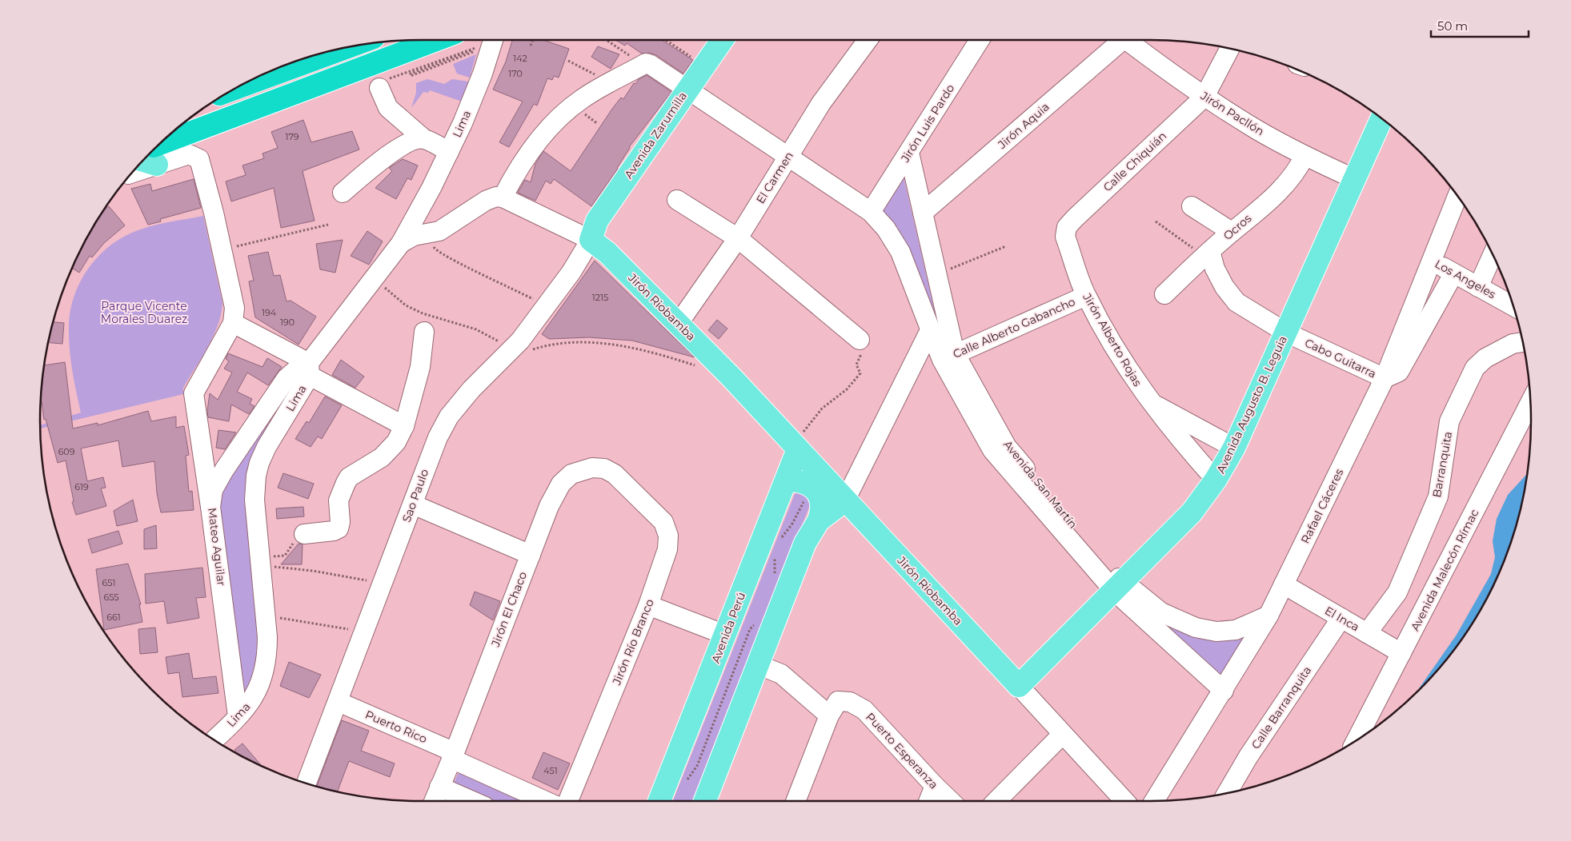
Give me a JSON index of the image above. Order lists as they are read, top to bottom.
{
  "streets": {
    "main road": [
      "Avenida Zarumilla",
      "Jirón Riobamba",
      "Avenida Augusto B. Leguia",
      "Avenida Perú"
    ],
    "street": [
      "Jirón Pacllón",
      "Jirón Luis Pardo",
      "Lima",
      "Jirón Aquia",
      "Calle Chiquián",
      "El Carmen",
      "Ocros",
      "Los Angeles",
      "Calle Alberto Gabancho",
      "Jirón Alberto Rojas",
      "Cabo Guitarra",
      "Barranquita",
      "Avenida San Martín",
      "Sao Paulo",
      "Rafael Cáceres",
      "Mateo Aguilar",
      "Avenida Malecón Rímac",
      "Jirón El Chaco",
      "El Inca",
      "Jirón Río Branco",
      "Calle Barranquita",
      "Puerto Rico",
      "Puerto Esperanza"
    ]
  },
  "crossings": [
    ["Jirón Pacllón", "Calle Chiquián"],
    ["Jirón Pacllón", "Ocros"],
    ["Jirón Pacllón", "Avenida Augusto B. Leguia"],
    ["Jirón Luis Pardo", "Avenida San Martín"],
    ["Lima", "Mateo Aguilar"],
    ["Jirón Aquia", "Avenida San Martín"],
    ["Avenida Zarumilla", "Jirón Riobamba"],
    ["Avenida Zarumilla", "Avenida San Martín"],
    ["Avenida Zarumilla", "Sao Paulo"],
    ["Calle Chiquián", "Jirón Alberto Rojas"],
    ["El Carmen", "Jirón Riobamba"],
    ["El Carmen", "Avenida San Martín"],
    ["Ocros", "Cabo Guitarra"],
    ["Los Angeles", "Cabo Guitarra"],
    ["Los Angeles", "Rafael Cáceres"],
    ["Jirón Riobamba", "Avenida Augusto B. Leguia"],
    ["Jirón Riobamba", "Sao Paulo"],
    ["Jirón Riobamba", "Avenida Perú"],
    ["Calle Alberto Gabancho", "Jirón Alberto Rojas"],
    ["Calle Alberto Gabancho", "Avenida San Martín"],
    ["Jirón Alberto Rojas", "Avenida Augusto B. Leguia"],
    ["Cabo Guitarra", "Avenida Augusto B. Leguia"],
    ["Cabo Guitarra", "Rafael Cáceres"],
    ["Avenida Augusto B. Leguia", "Avenida San Martín"],
    ["Barranquita", "El Inca"],
    ["Avenida San Martín", "Rafael Cáceres"],
    ["Sao Paulo", "Puerto Rico"],
    ["Rafael Cáceres", "El Inca"],
    ["Avenida Malecón Rímac", "El Inca"],
    ["Jirón El Chaco", "Jirón Río Branco"],
    ["Jirón El Chaco", "Puerto Rico"],
    ["El Inca", "Calle Barranquita"]
  ],
  "parks": ["Parque Vicente Morales Duarez"],
  "house_numbers": [
    "142",
    "170",
    "179",
    "1215",
    "194",
    "190",
    "609",
    "619",
    "651",
    "655",
    "661",
    "451"
  ],
  "scale_bar": "50 m"
}
